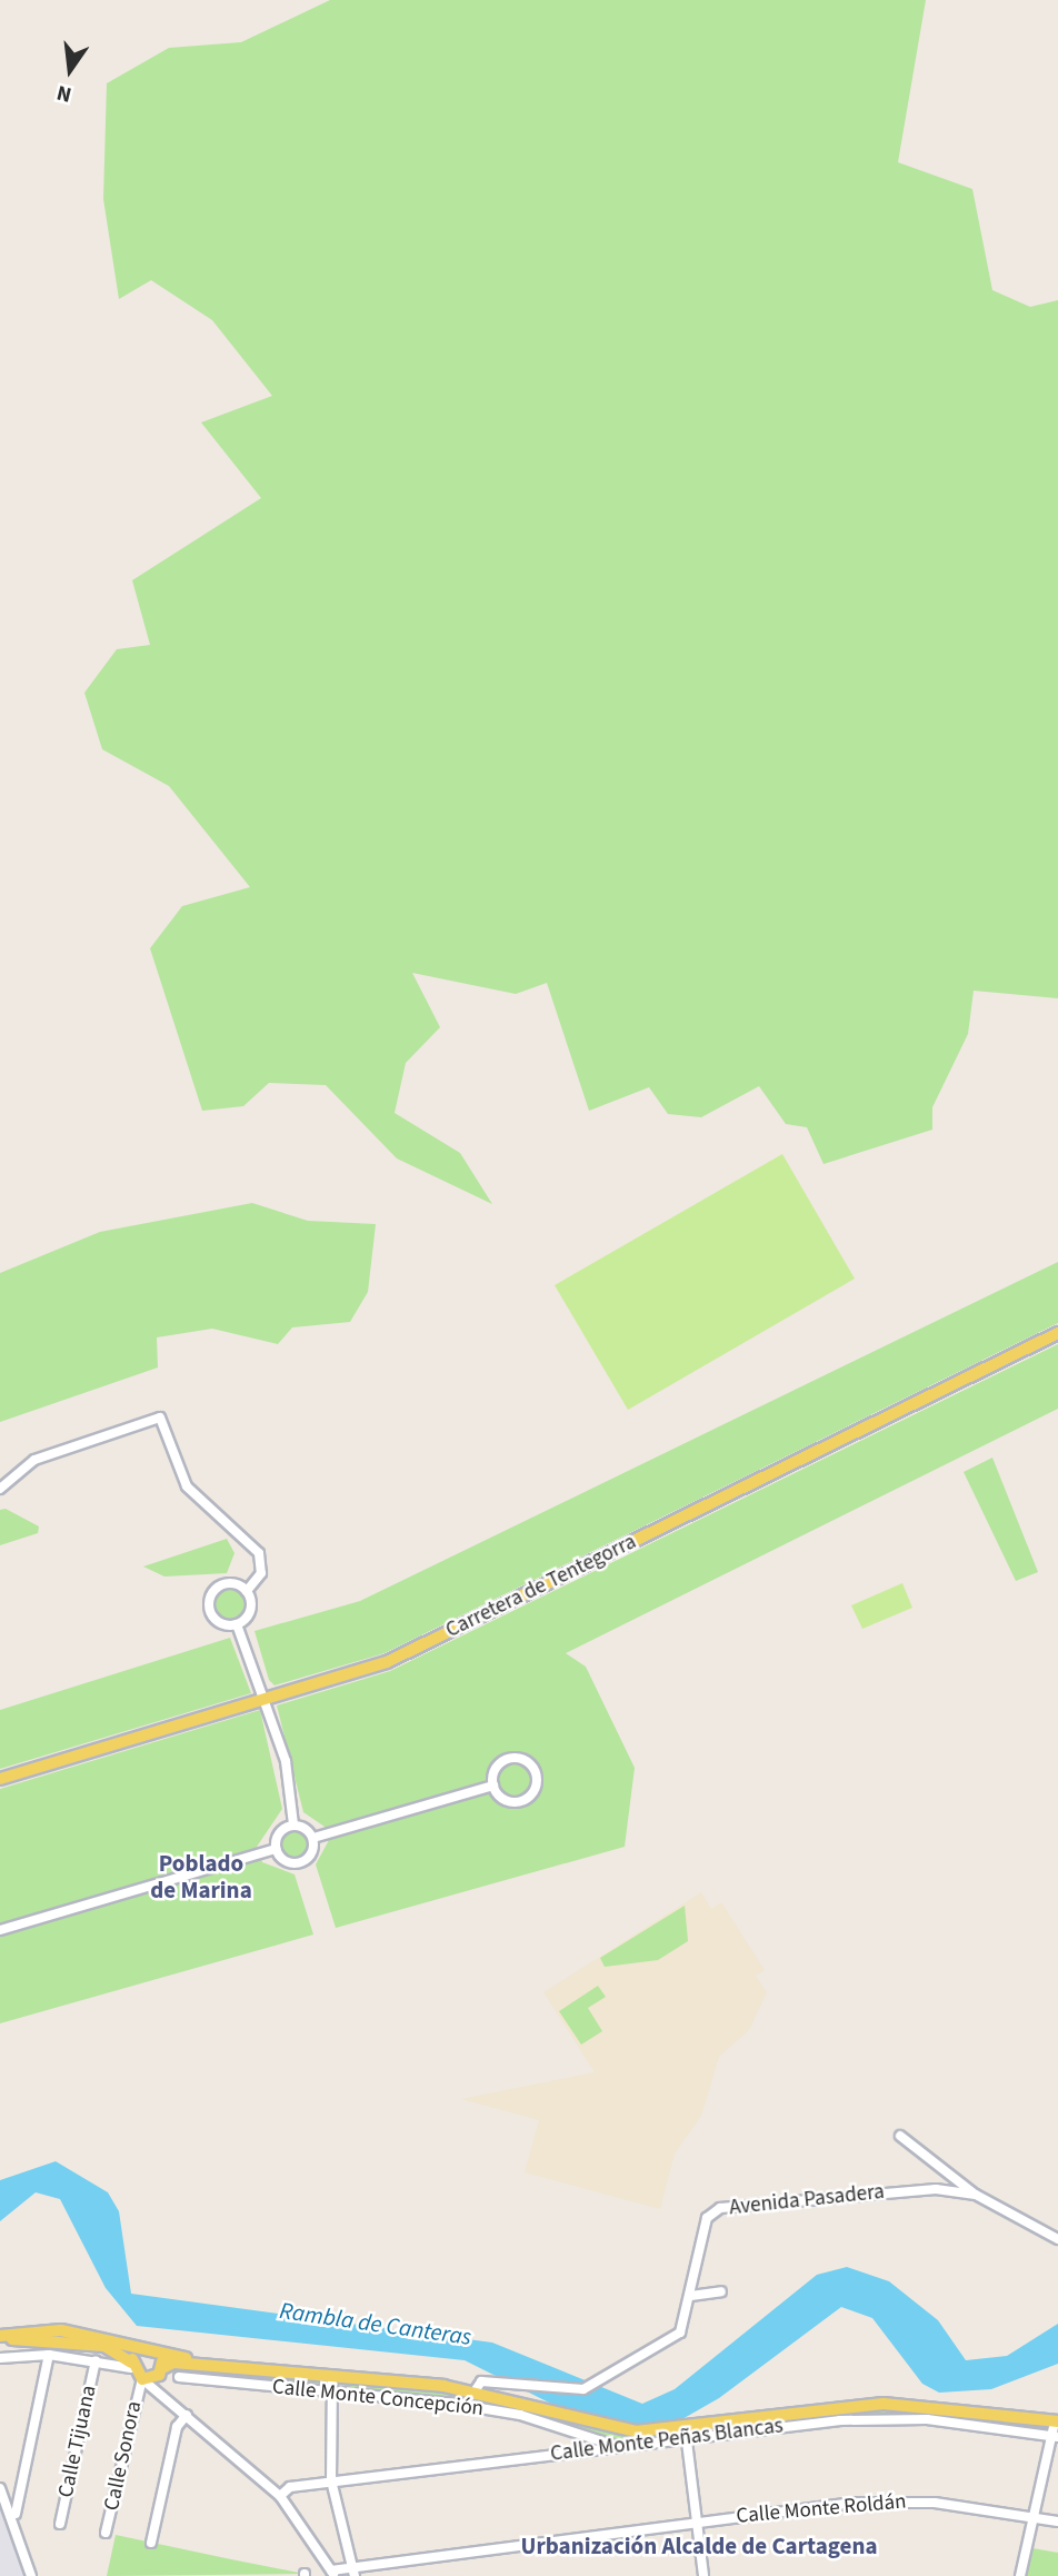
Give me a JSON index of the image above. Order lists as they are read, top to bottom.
{
  "streets": {
    "main road": ["Carretera de Tentegorra", "Calle Monte Concepción", "Calle Monte Peñas Blancas"],
    "street": [
      "Avenida Pasadera",
      "Calle Tijuana",
      "Calle Sonora",
      "Calle Monte Roldán"
    ]
  },
  "crossings": [
    ["Avenida Pasadera", "Calle Monte Concepción"],
    ["Calle Monte Concepción", "Calle Monte Peñas Blancas"],
    ["Calle Monte Concepción", "Calle Sonora"]
  ],
  "districts": ["Poblado de Marina", "Urbanización Alcalde de Cartagena"],
  "water": ["Rambla de Canteras"],
  "north": "bottom"
}
